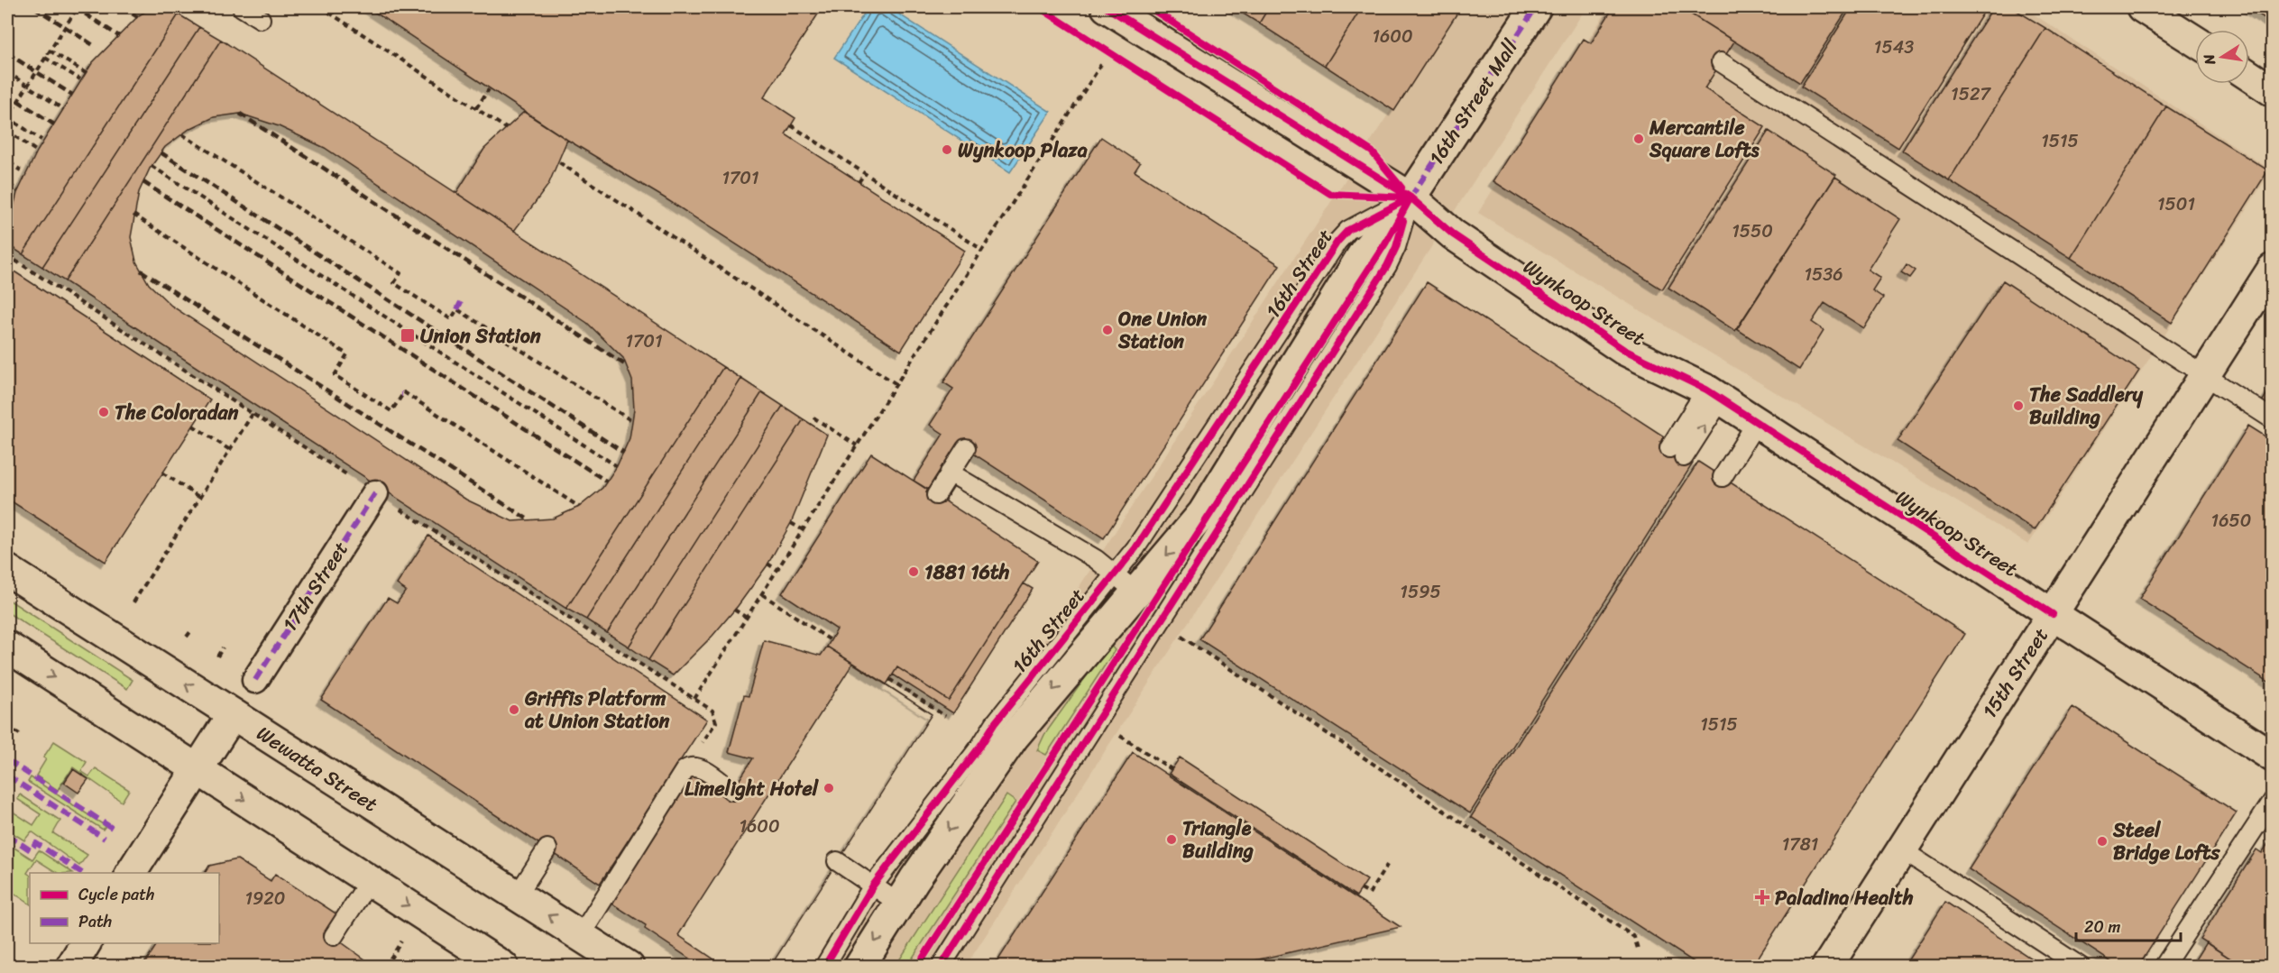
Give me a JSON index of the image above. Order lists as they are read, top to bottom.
{
  "streets": {
    "street": [
      "16th Street Mall",
      "16th Street",
      "Wynkoop Street",
      "17th Street",
      "15th Street",
      "Wewatta Street"
    ]
  },
  "crossings": [
    ["16th Street Mall", "16th Street"],
    ["16th Street Mall", "Wynkoop Street"],
    ["16th Street", "Wynkoop Street"],
    ["Wynkoop Street", "15th Street"]
  ],
  "one_way": ["16th Street"],
  "places": {
    "other": [
      "Mercantile Square Lofts",
      "Wynkoop Plaza",
      "One Union Station",
      "The Saddlery Building",
      "The Coloradan",
      "1881 16th",
      "Griffis Platform at Union Station",
      "Limelight Hotel",
      "Triangle Building",
      "Steel Bridge Lofts"
    ],
    "transit": ["Union Station"],
    "health": ["Paladina Health"]
  },
  "house_numbers": [
    "1600",
    "1543",
    "1527",
    "1515",
    "1701",
    "1501",
    "1550",
    "1536",
    "1701",
    "1650",
    "1595",
    "1515",
    "1600",
    "1781",
    "1920"
  ],
  "legend": ["Cycle path", "Path"],
  "scale_bar": "20 m",
  "north": "left"
}
